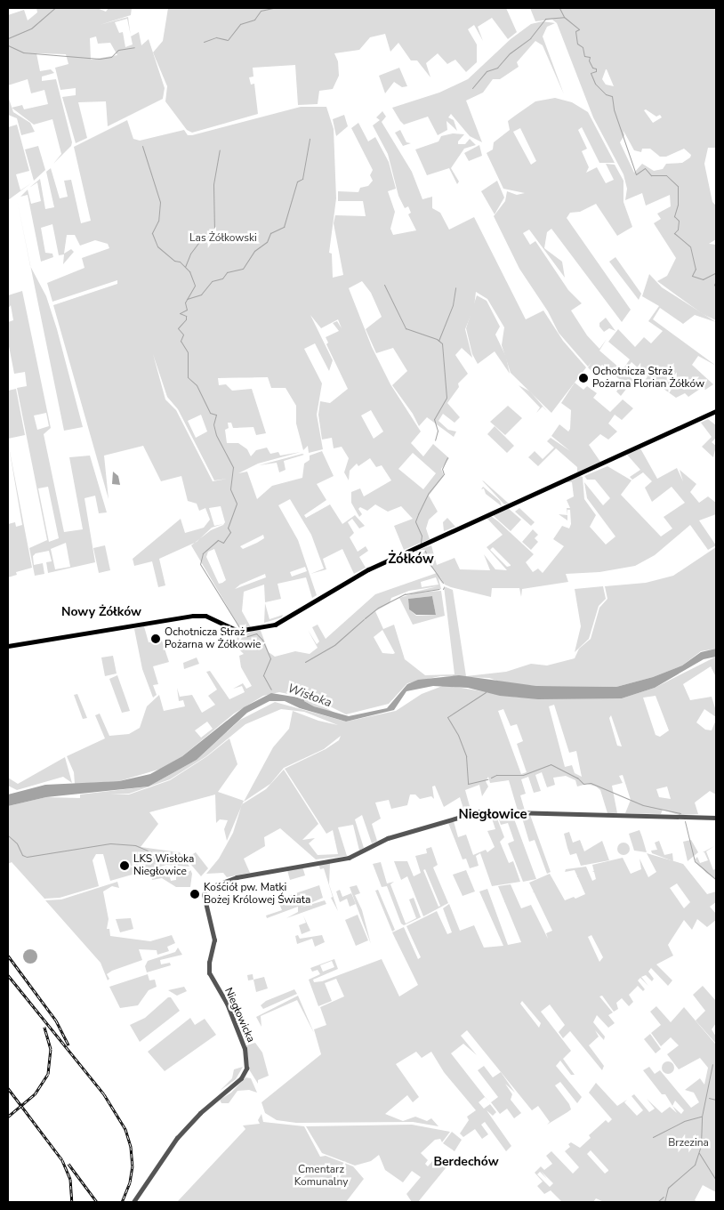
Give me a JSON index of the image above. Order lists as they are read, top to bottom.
{
  "streets": {
    "street": ["Niegłowicka"]
  },
  "districts": [
    "Żółków",
    "Nowy Żółków",
    "Niegłowice",
    "Berdechów"
  ],
  "water": ["Wisłoka"],
  "parks": ["Las Żółkowski", "Brzezina", "Cmentarz Komunalny"],
  "places": [
    "Ochotnicza Straż Pożarna Florian Żółków",
    "Ochotnicza Straż Pożarna w Żółkowie",
    "LKS Wisłoka Niegłowice",
    "Kościół pw. Matki Bożej Królowej Świata"
  ]
}
